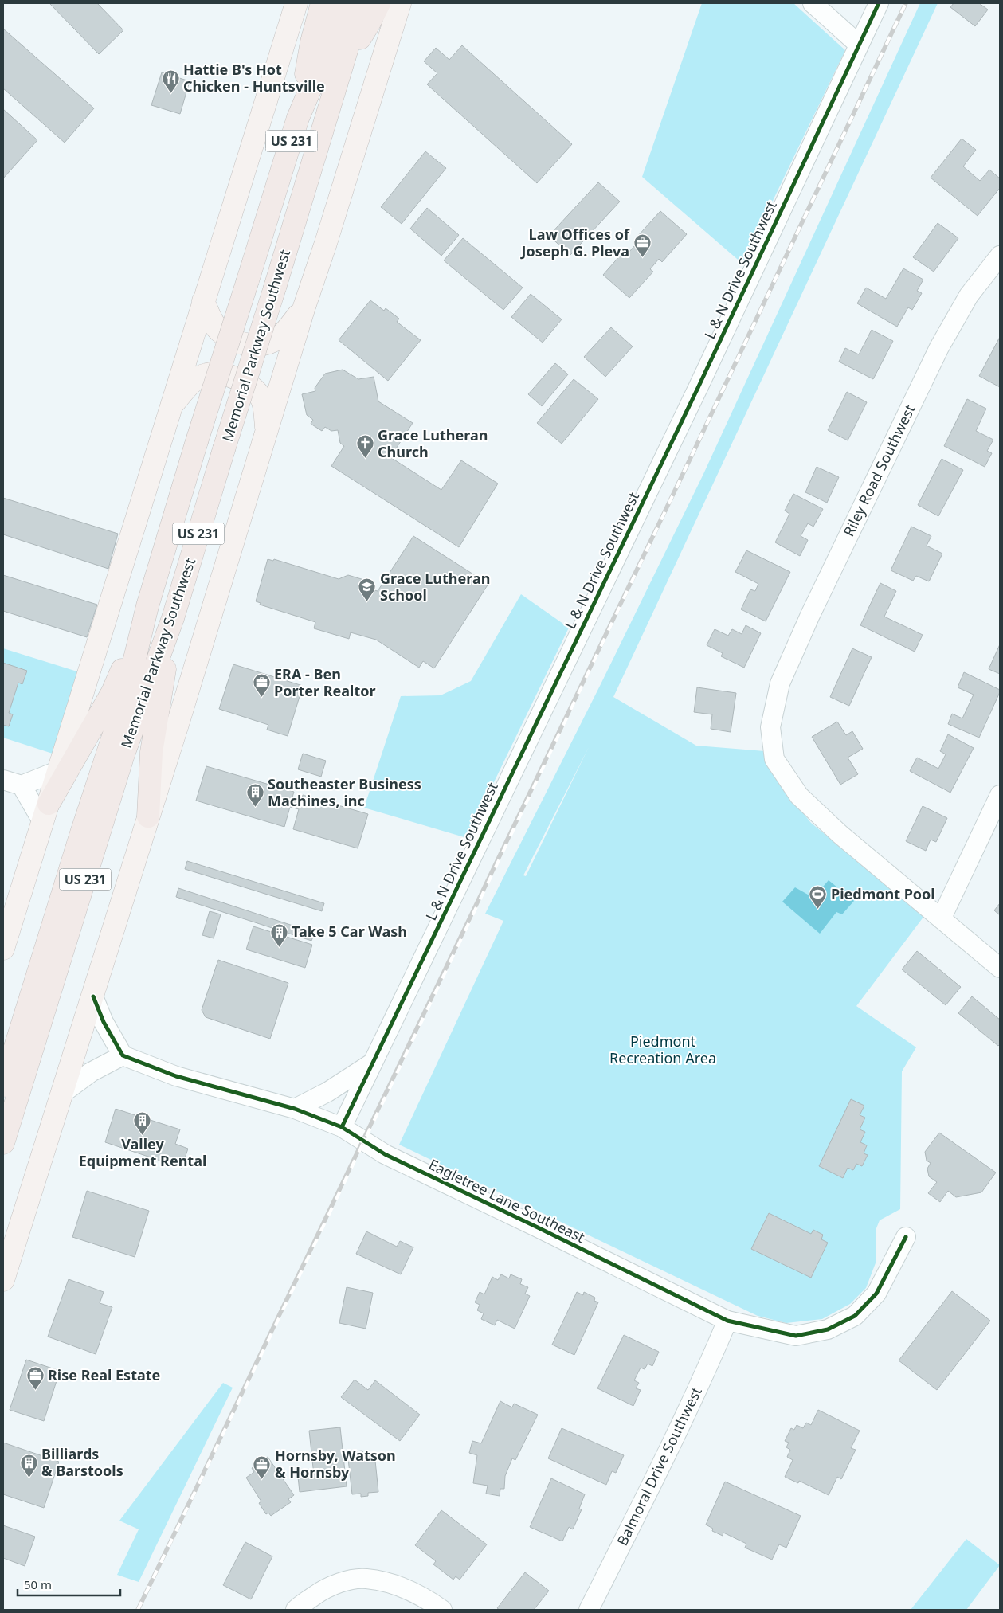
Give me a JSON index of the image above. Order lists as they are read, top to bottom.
{
  "streets": {
    "highway": ["US 231", "Memorial Parkway Southwest"],
    "street": [
      "L & N Drive Southwest",
      "Riley Road Southwest",
      "Eagletree Lane Southeast",
      "Balmoral Drive Southwest"
    ]
  },
  "crossings": [
    ["L & N Drive Southwest", "Eagletree Lane Southeast"],
    ["Eagletree Lane Southeast", "Balmoral Drive Southwest"]
  ],
  "parks": ["Piedmont Recreation Area"],
  "places": {
    "restaurant": ["Hattie B's Hot Chicken - Huntsville"],
    "office": [
      "Law Offices of Joseph G. Pleva",
      "ERA - Ben Porter Realtor",
      "Rise Real Estate",
      "Hornsby, Watson & Hornsby"
    ],
    "church": ["Grace Lutheran Church"],
    "school or university": ["Grace Lutheran School"],
    "building": [
      "Southeaster Business Machines, inc",
      "Take 5 Car Wash",
      "Valley Equipment Rental",
      "Billiards & Barstools"
    ],
    "sports": ["Piedmont Pool"]
  },
  "scale_bar": "50 m"
}
